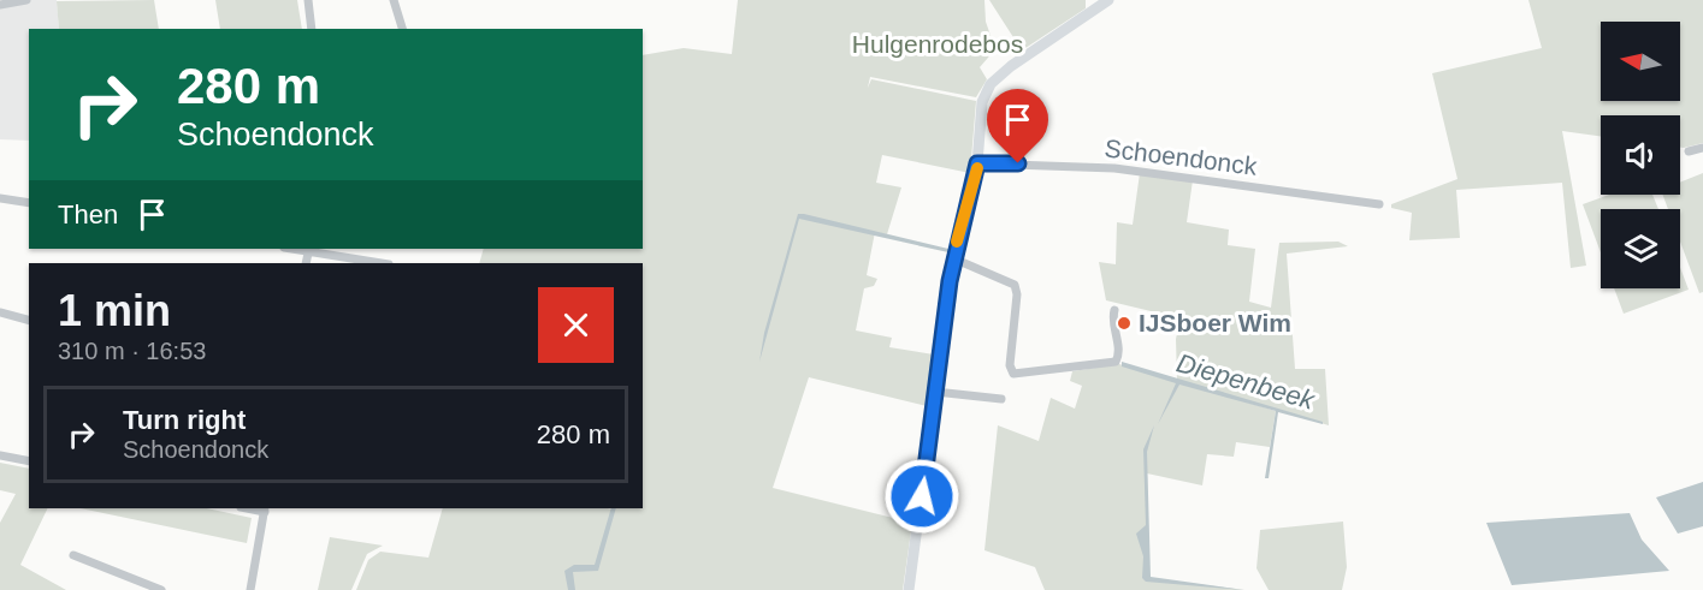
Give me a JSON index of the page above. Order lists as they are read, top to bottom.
{
  "streets": {
    "street": ["Schoendonck"]
  },
  "water": ["Diepenbeek"],
  "parks": ["Hulgenrodebos"],
  "places": ["IJSboer Wim"],
  "north": "left",
  "page": {
    "turn": ["280 m", "Schoendonck"],
    "then": "Then",
    "heading": ["1 min", "310 m · 16:53"],
    "list": [
      {
        "name": "Turn right",
        "note": "Schoendonck",
        "value": "280 m"
      }
    ]
  }
}
